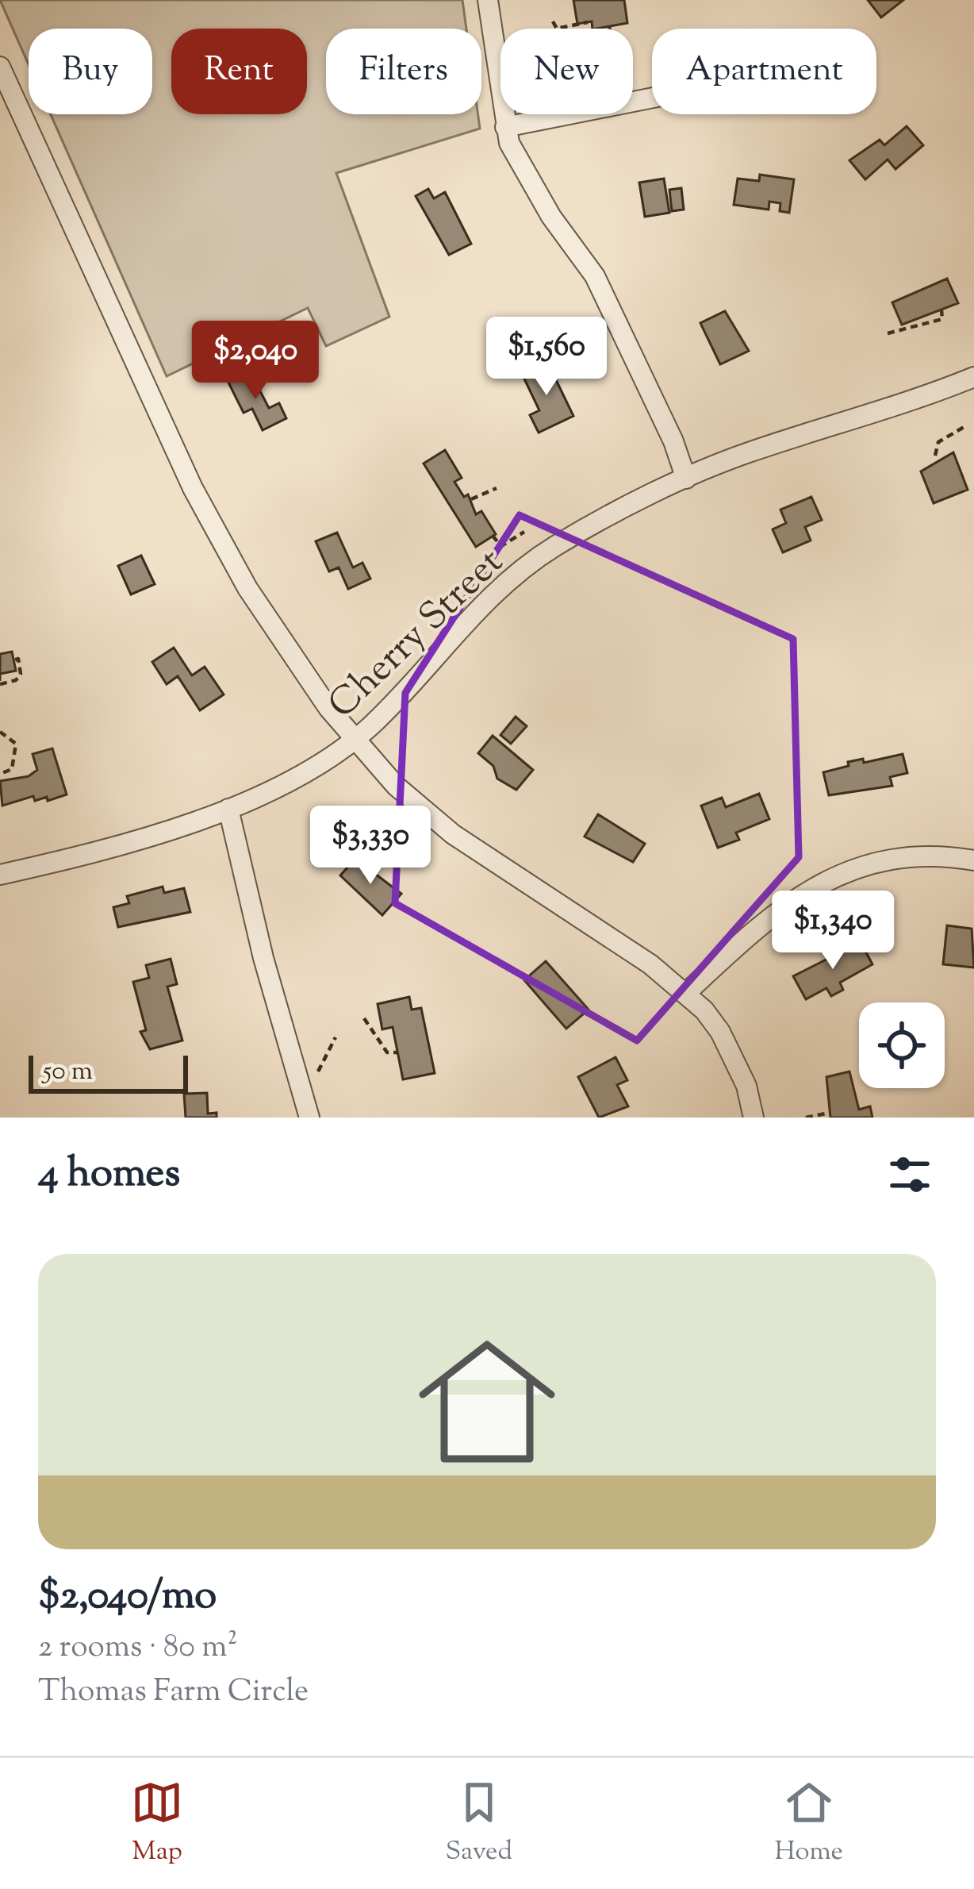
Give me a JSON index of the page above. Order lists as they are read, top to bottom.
{
  "streets": {
    "street": ["Cherry Street"]
  },
  "scale_bar": "50 m",
  "page": {
    "chip": [
      "Buy",
      "Rent",
      "Filters",
      "New",
      "Apartment"
    ],
    "price": [
      "$1,560",
      "$2,040",
      "$3,330",
      "$1,340"
    ],
    "scale": "50 m",
    "heading": "4 homes",
    "list": [
      {
        "name": "$2,040/mo",
        "note": "2 rooms · 80 m² · Thomas Farm Circle"
      }
    ],
    "tabs": ["Map", "Saved", "Home"]
  }
}
